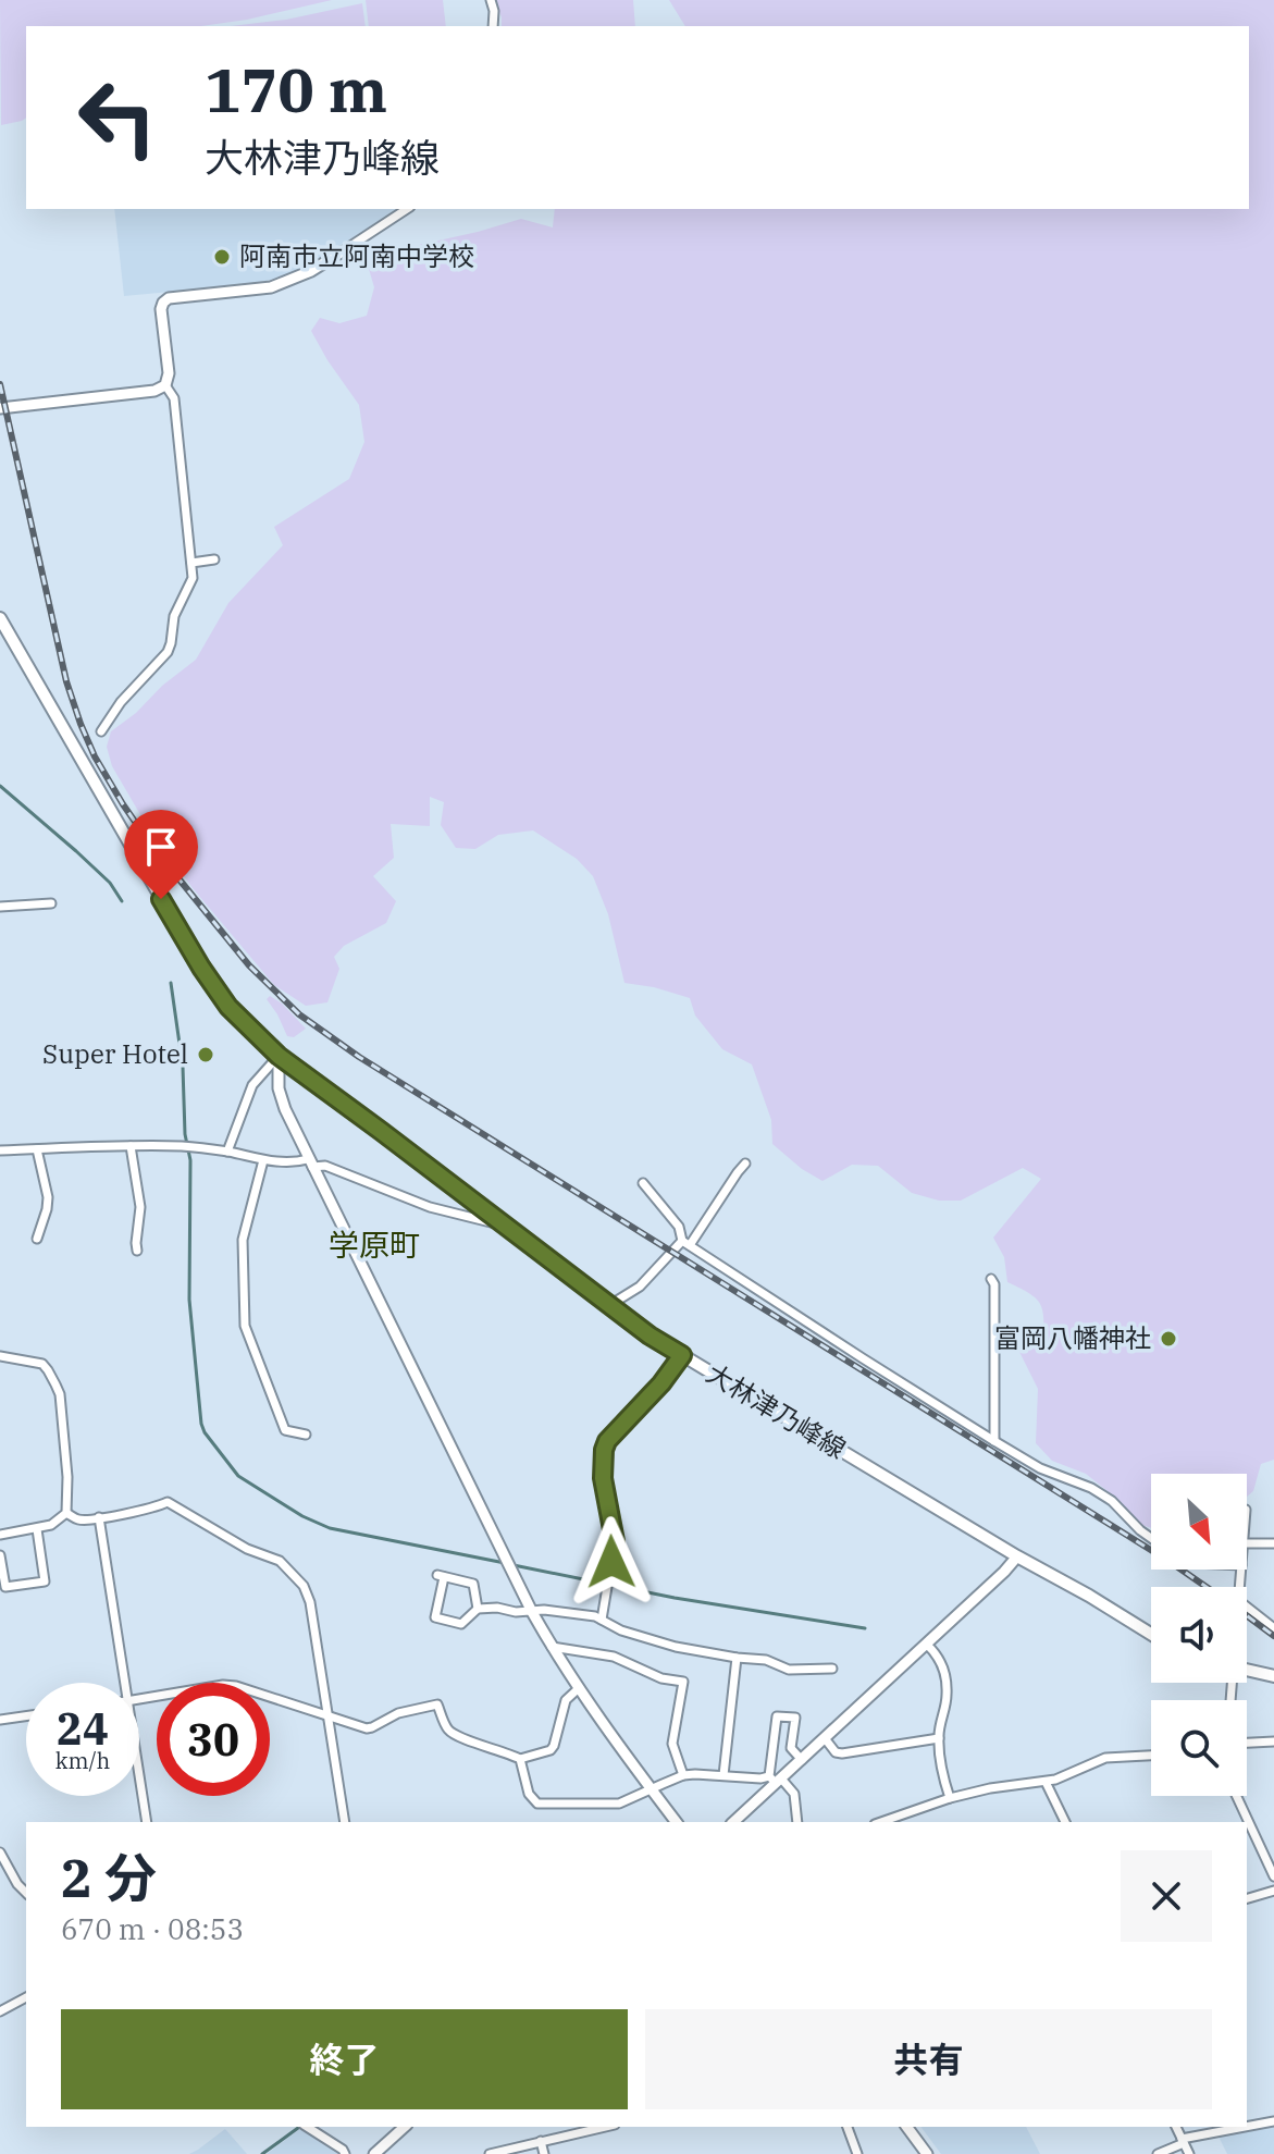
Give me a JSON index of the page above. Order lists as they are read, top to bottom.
{
  "streets": {
    "main road": ["大林津乃峰線"]
  },
  "districts": ["学原町"],
  "places": ["阿南市立阿南中学校", "Super Hotel", "富岡八幡神社"],
  "north": "bottom right",
  "page": {
    "turn": ["170 m", "大林津乃峰線"],
    "speed": "24 km/h",
    "limit": "30",
    "heading": ["2 分", "670 m · 08:53"],
    "buttons": ["終了", "共有"]
  }
}
